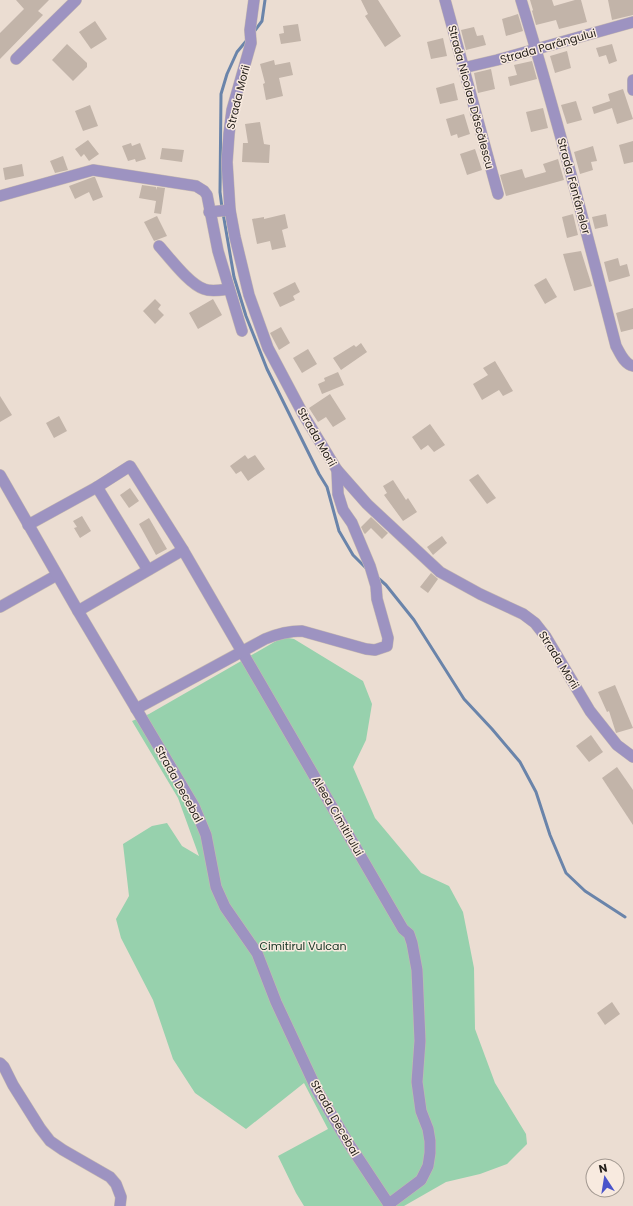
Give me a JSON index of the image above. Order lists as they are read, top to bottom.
{
  "streets": {
    "street": [
      "Strada Parângului",
      "Strada Morii",
      "Strada Nicolae Dăscălescu",
      "Strada Fântânelor",
      "Strada Decebal",
      "Aleea Cimitirului"
    ]
  },
  "crossings": [
    ["Strada Parângului", "Strada Nicolae Dăscălescu"],
    ["Strada Parângului", "Strada Fântânelor"],
    ["Strada Decebal", "Aleea Cimitirului"]
  ],
  "parks": ["Cimitirul Vulcan"],
  "north": "top"
}
